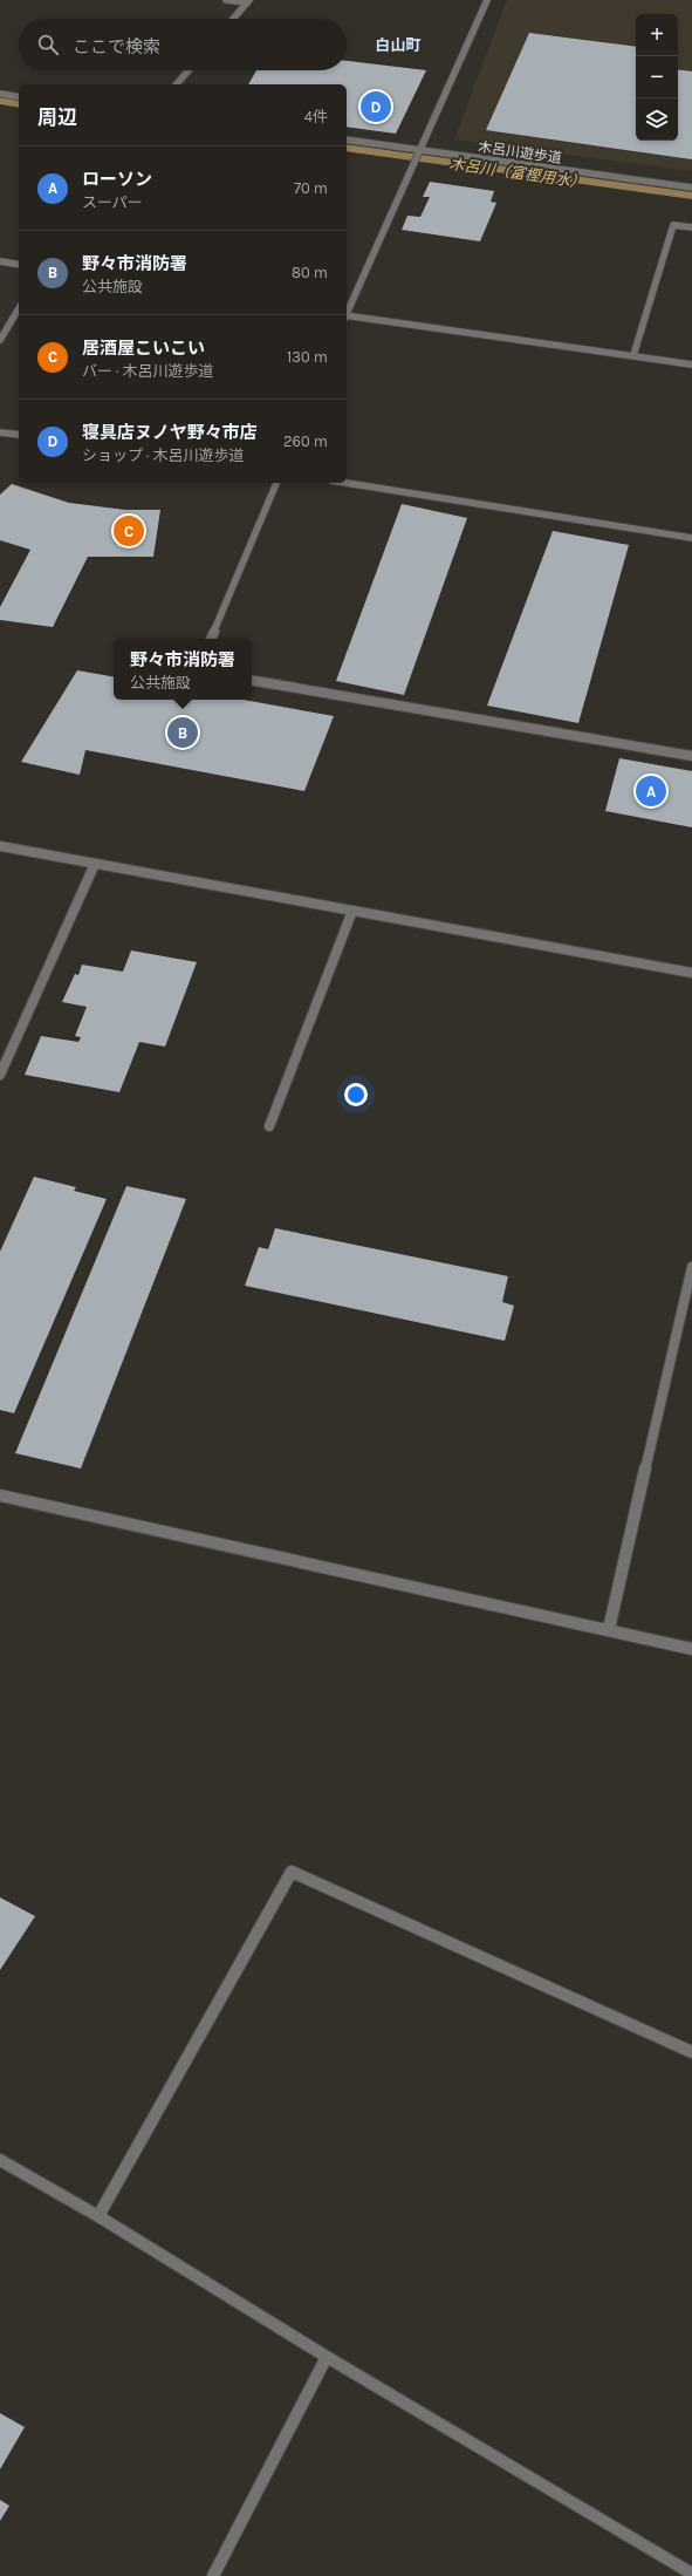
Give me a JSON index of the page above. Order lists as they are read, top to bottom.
{
  "streets": {
    "street": ["木呂川遊歩道"]
  },
  "districts": ["白山町"],
  "water": ["木呂川（富樫用水）"],
  "page": {
    "map_buttons": ["+", "−"],
    "search": "ここで検索",
    "heading": ["周辺", "4件"],
    "pins": [
      "D",
      "C",
      "B",
      "A"
    ],
    "list": [
      {
        "mark": "A",
        "name": "ローソン",
        "note": "スーパー",
        "value": "70 m"
      },
      {
        "mark": "B",
        "name": "野々市消防署",
        "note": "公共施設",
        "value": "80 m"
      },
      {
        "mark": "C",
        "name": "居酒屋こいこい",
        "note": "バー · 木呂川遊歩道",
        "value": "130 m"
      },
      {
        "mark": "D",
        "name": "寝具店ヌノヤ野々市店",
        "note": "ショップ · 木呂川遊歩道",
        "value": "260 m"
      }
    ],
    "popup": ["野々市消防署", "公共施設"]
  }
}
